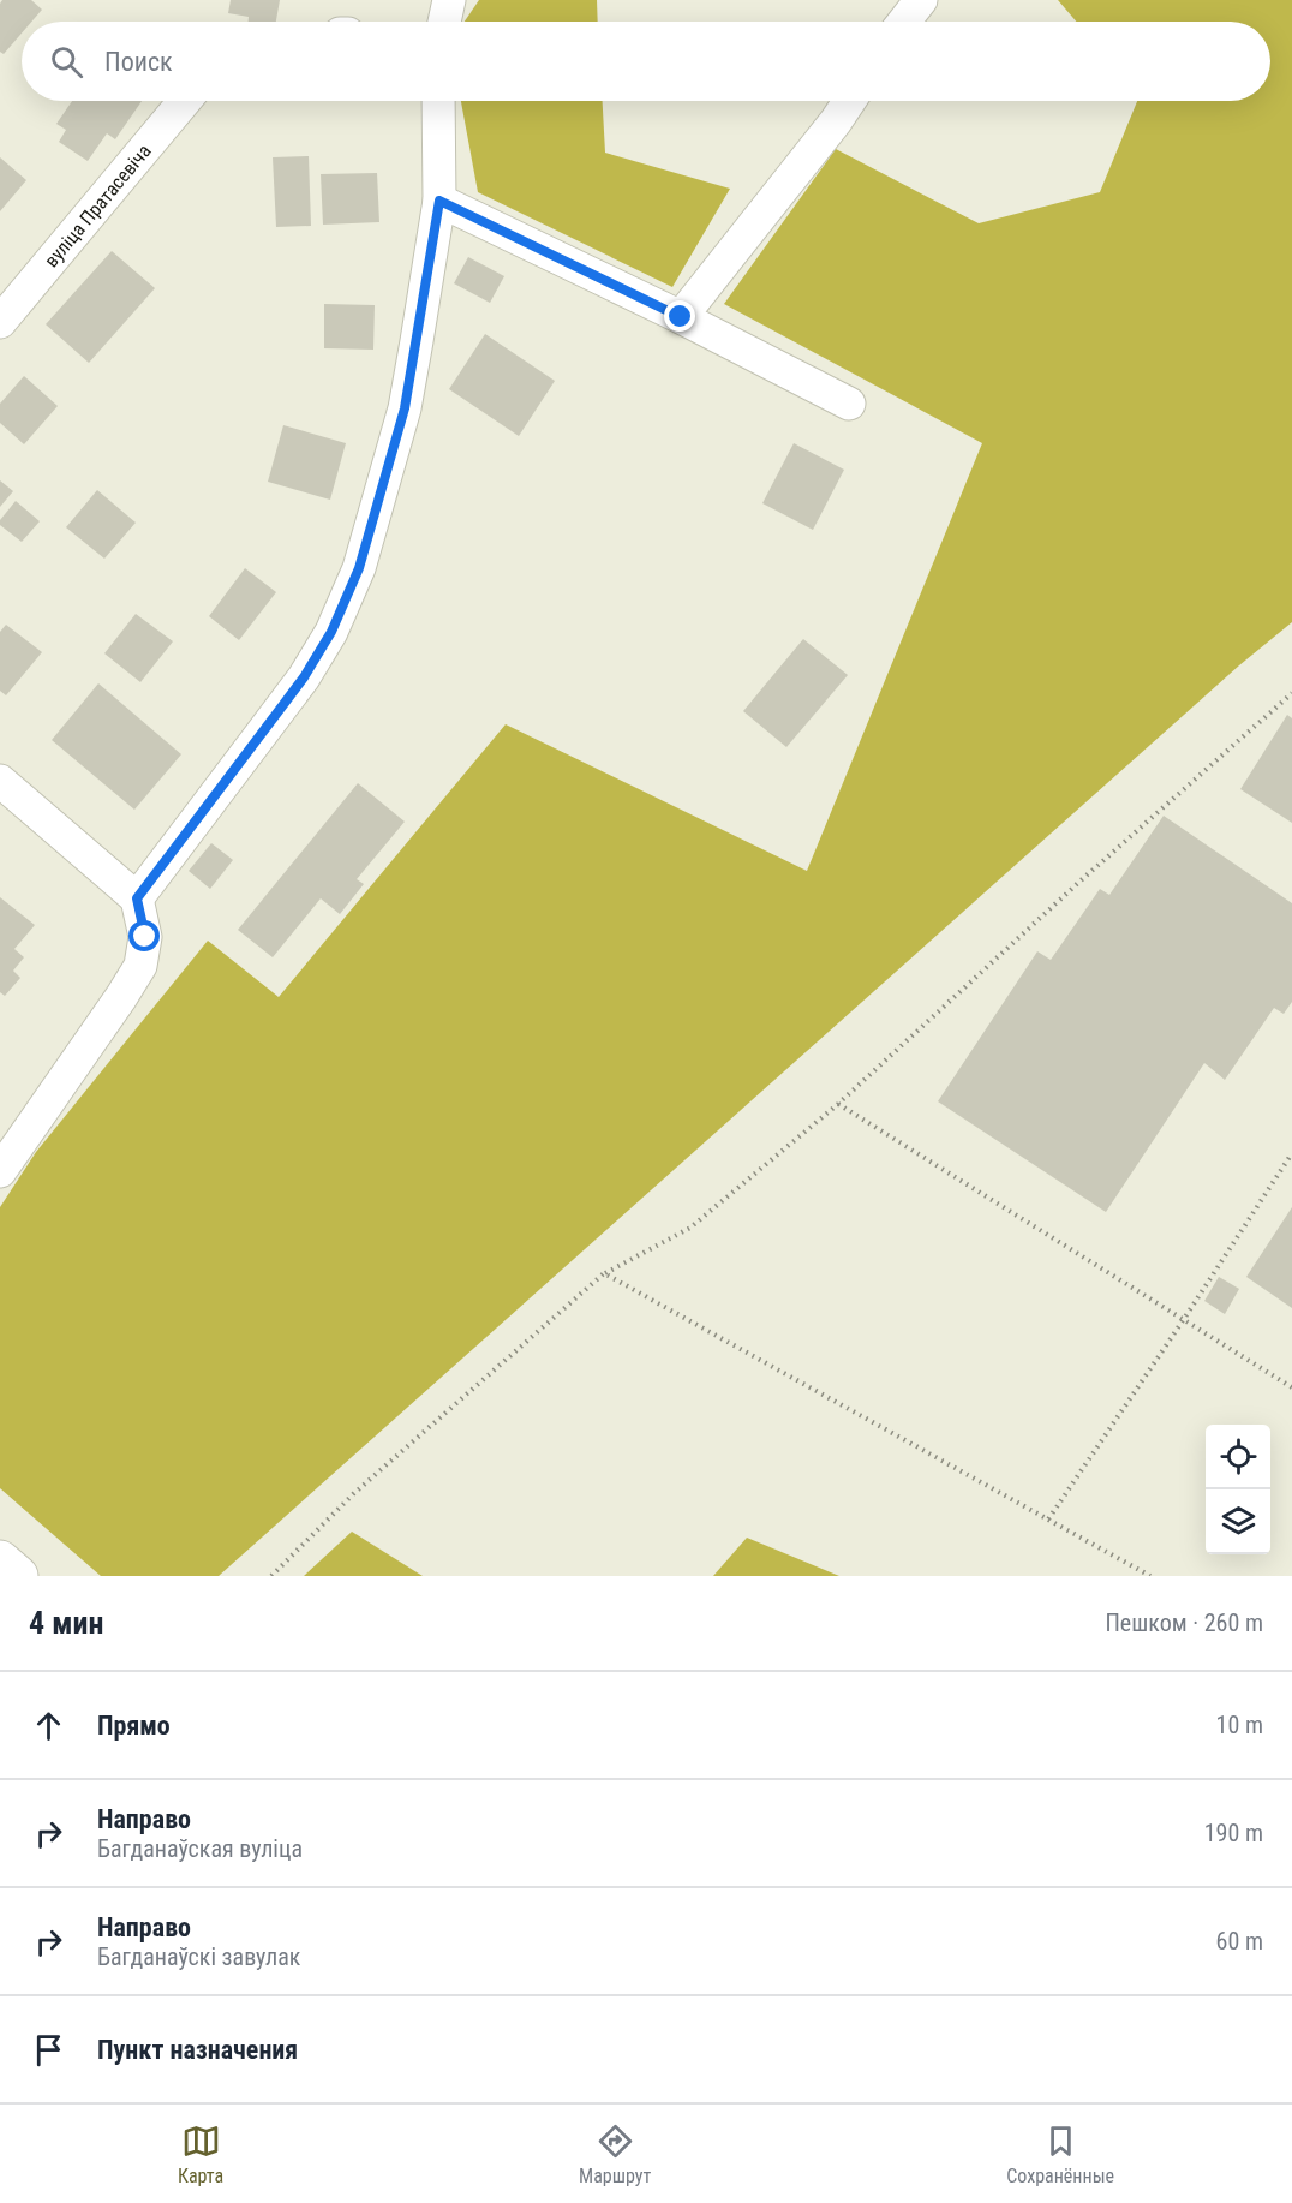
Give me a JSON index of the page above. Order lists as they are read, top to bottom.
{
  "streets": {
    "street": ["вуліца Пратасевіча"]
  },
  "page": {
    "search": "Поиск",
    "heading": ["4 мин", "Пешком · 260 m"],
    "list": [
      ["Прямо", "10 m"],
      ["Направо", "Багданаўская вуліца", "190 m"],
      ["Направо", "Багданаўскі завулак", "60 m"],
      "Пункт назначения"
    ],
    "nav": ["Карта", "Маршрут", "Сохранённые"]
  }
}
